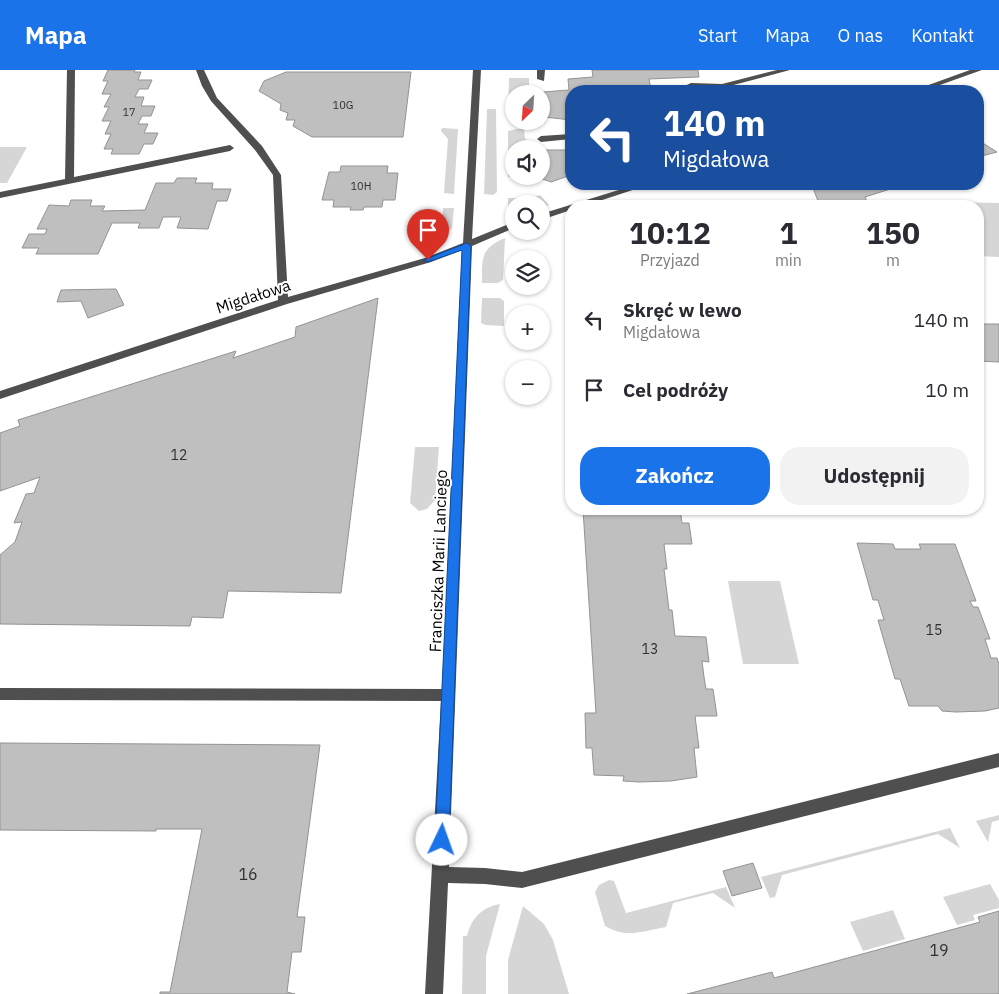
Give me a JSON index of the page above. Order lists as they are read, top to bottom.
{
  "streets": {
    "street": ["Migdałowa", "Franciszka Marii Lanciego"]
  },
  "crossings": [
    ["Migdałowa", "Franciszka Marii Lanciego"]
  ],
  "house_numbers": [
    "10G",
    "17",
    "10H",
    "12",
    "15",
    "13",
    "16",
    "19"
  ],
  "north": "bottom left",
  "page": {
    "header": "Mapa",
    "nav": [
      "Start",
      "Mapa",
      "O nas",
      "Kontakt"
    ],
    "map_buttons": ["+", "−"],
    "turn": ["140 m", "Migdałowa"],
    "eta": [
      "10:12",
      "Przyjazd",
      "1",
      "min",
      "150",
      "m"
    ],
    "list": [
      {
        "name": "Skręć w lewo",
        "note": "Migdałowa",
        "value": "140 m"
      },
      {
        "name": "Cel podróży",
        "value": "10 m"
      }
    ],
    "buttons": ["Zakończ", "Udostępnij"]
  }
}
